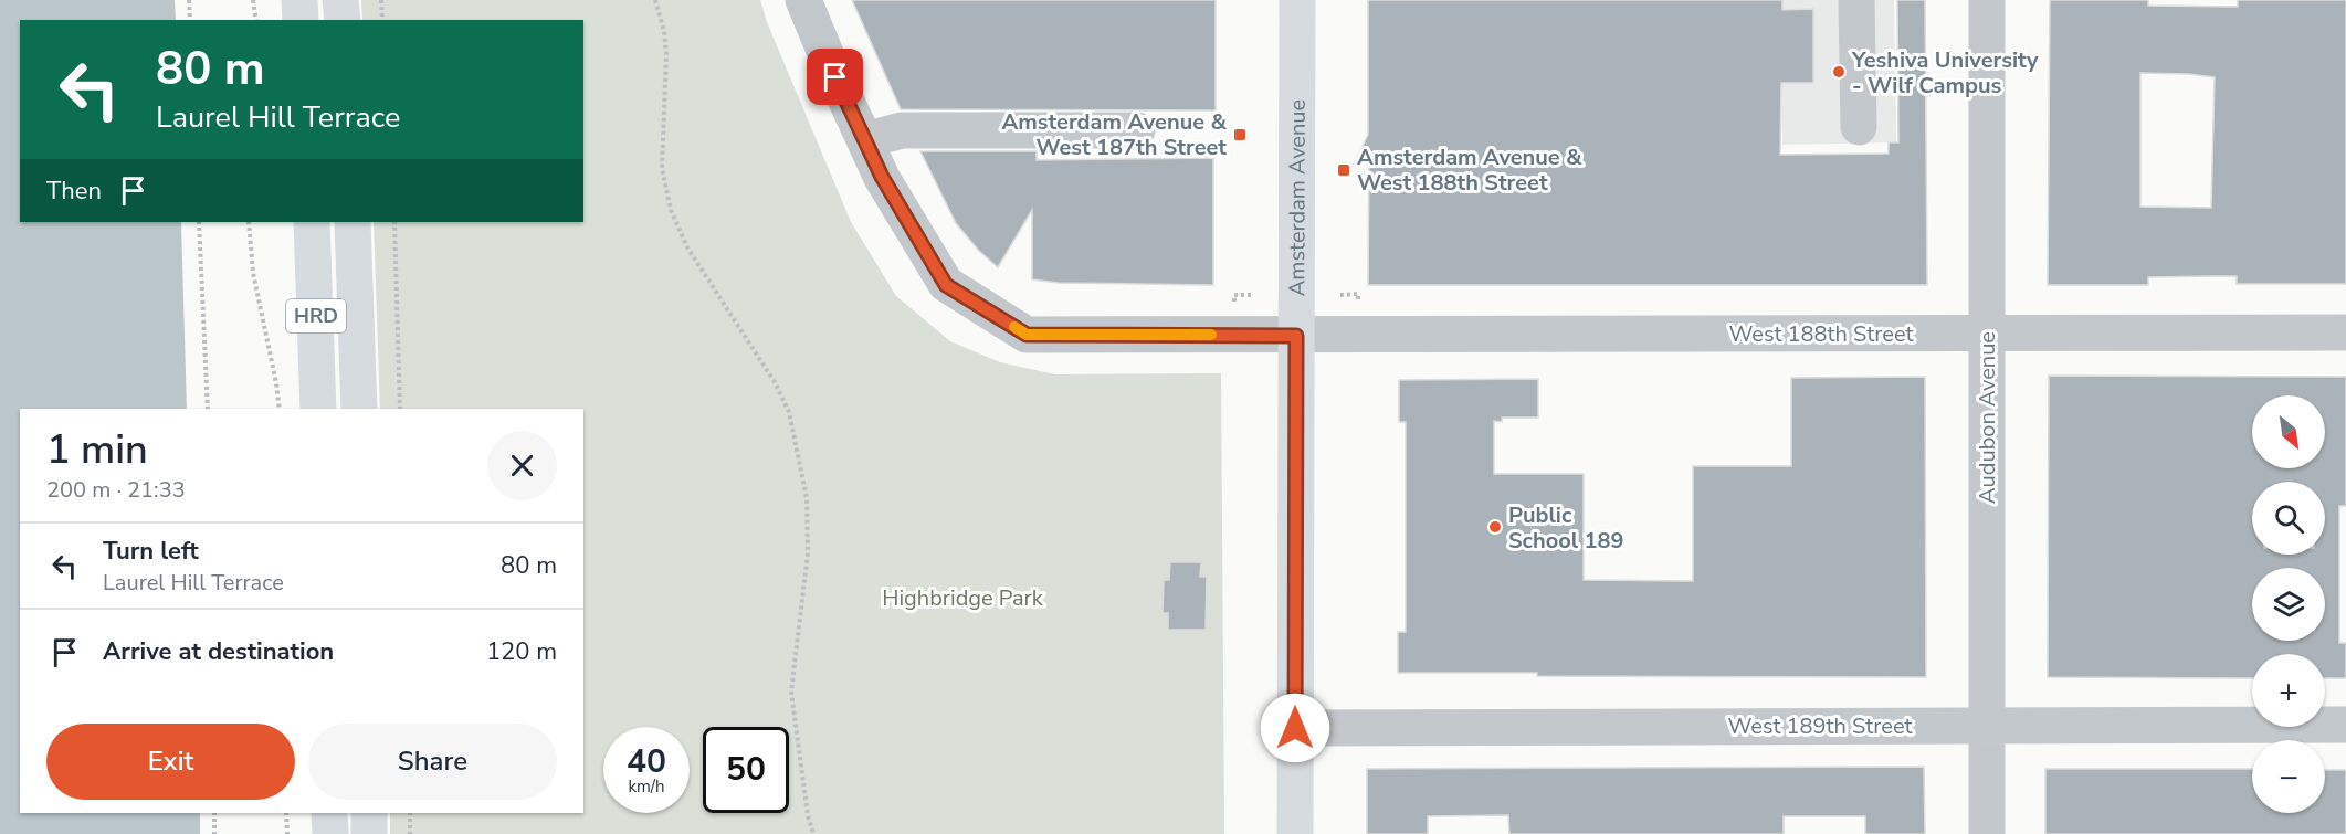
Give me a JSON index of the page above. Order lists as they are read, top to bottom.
{
  "streets": {
    "main road": ["Amsterdam Avenue", "HRD"],
    "street": ["West 188th Street", "Audubon Avenue", "West 189th Street"]
  },
  "crossings": [
    ["Amsterdam Avenue", "West 188th Street"],
    ["Amsterdam Avenue", "West 189th Street"],
    ["West 188th Street", "Audubon Avenue"],
    ["Audubon Avenue", "West 189th Street"]
  ],
  "parks": ["Highbridge Park"],
  "places": {
    "other": ["Yeshiva University - Wilf Campus", "Public School 189"],
    "transit": ["Amsterdam Avenue & West 187th Street", "Amsterdam Avenue & West 188th Street"]
  },
  "north": "bottom right",
  "page": {
    "turn": ["80 m", "Laurel Hill Terrace"],
    "then": "Then",
    "map_buttons": ["+", "−"],
    "heading": ["1 min", "200 m · 21:33"],
    "list": [
      {
        "name": "Turn left",
        "note": "Laurel Hill Terrace",
        "value": "80 m"
      },
      {
        "name": "Arrive at destination",
        "value": "120 m"
      }
    ],
    "buttons": ["Exit", "Share"],
    "speed": "40 km/h",
    "limit": "50"
  }
}
